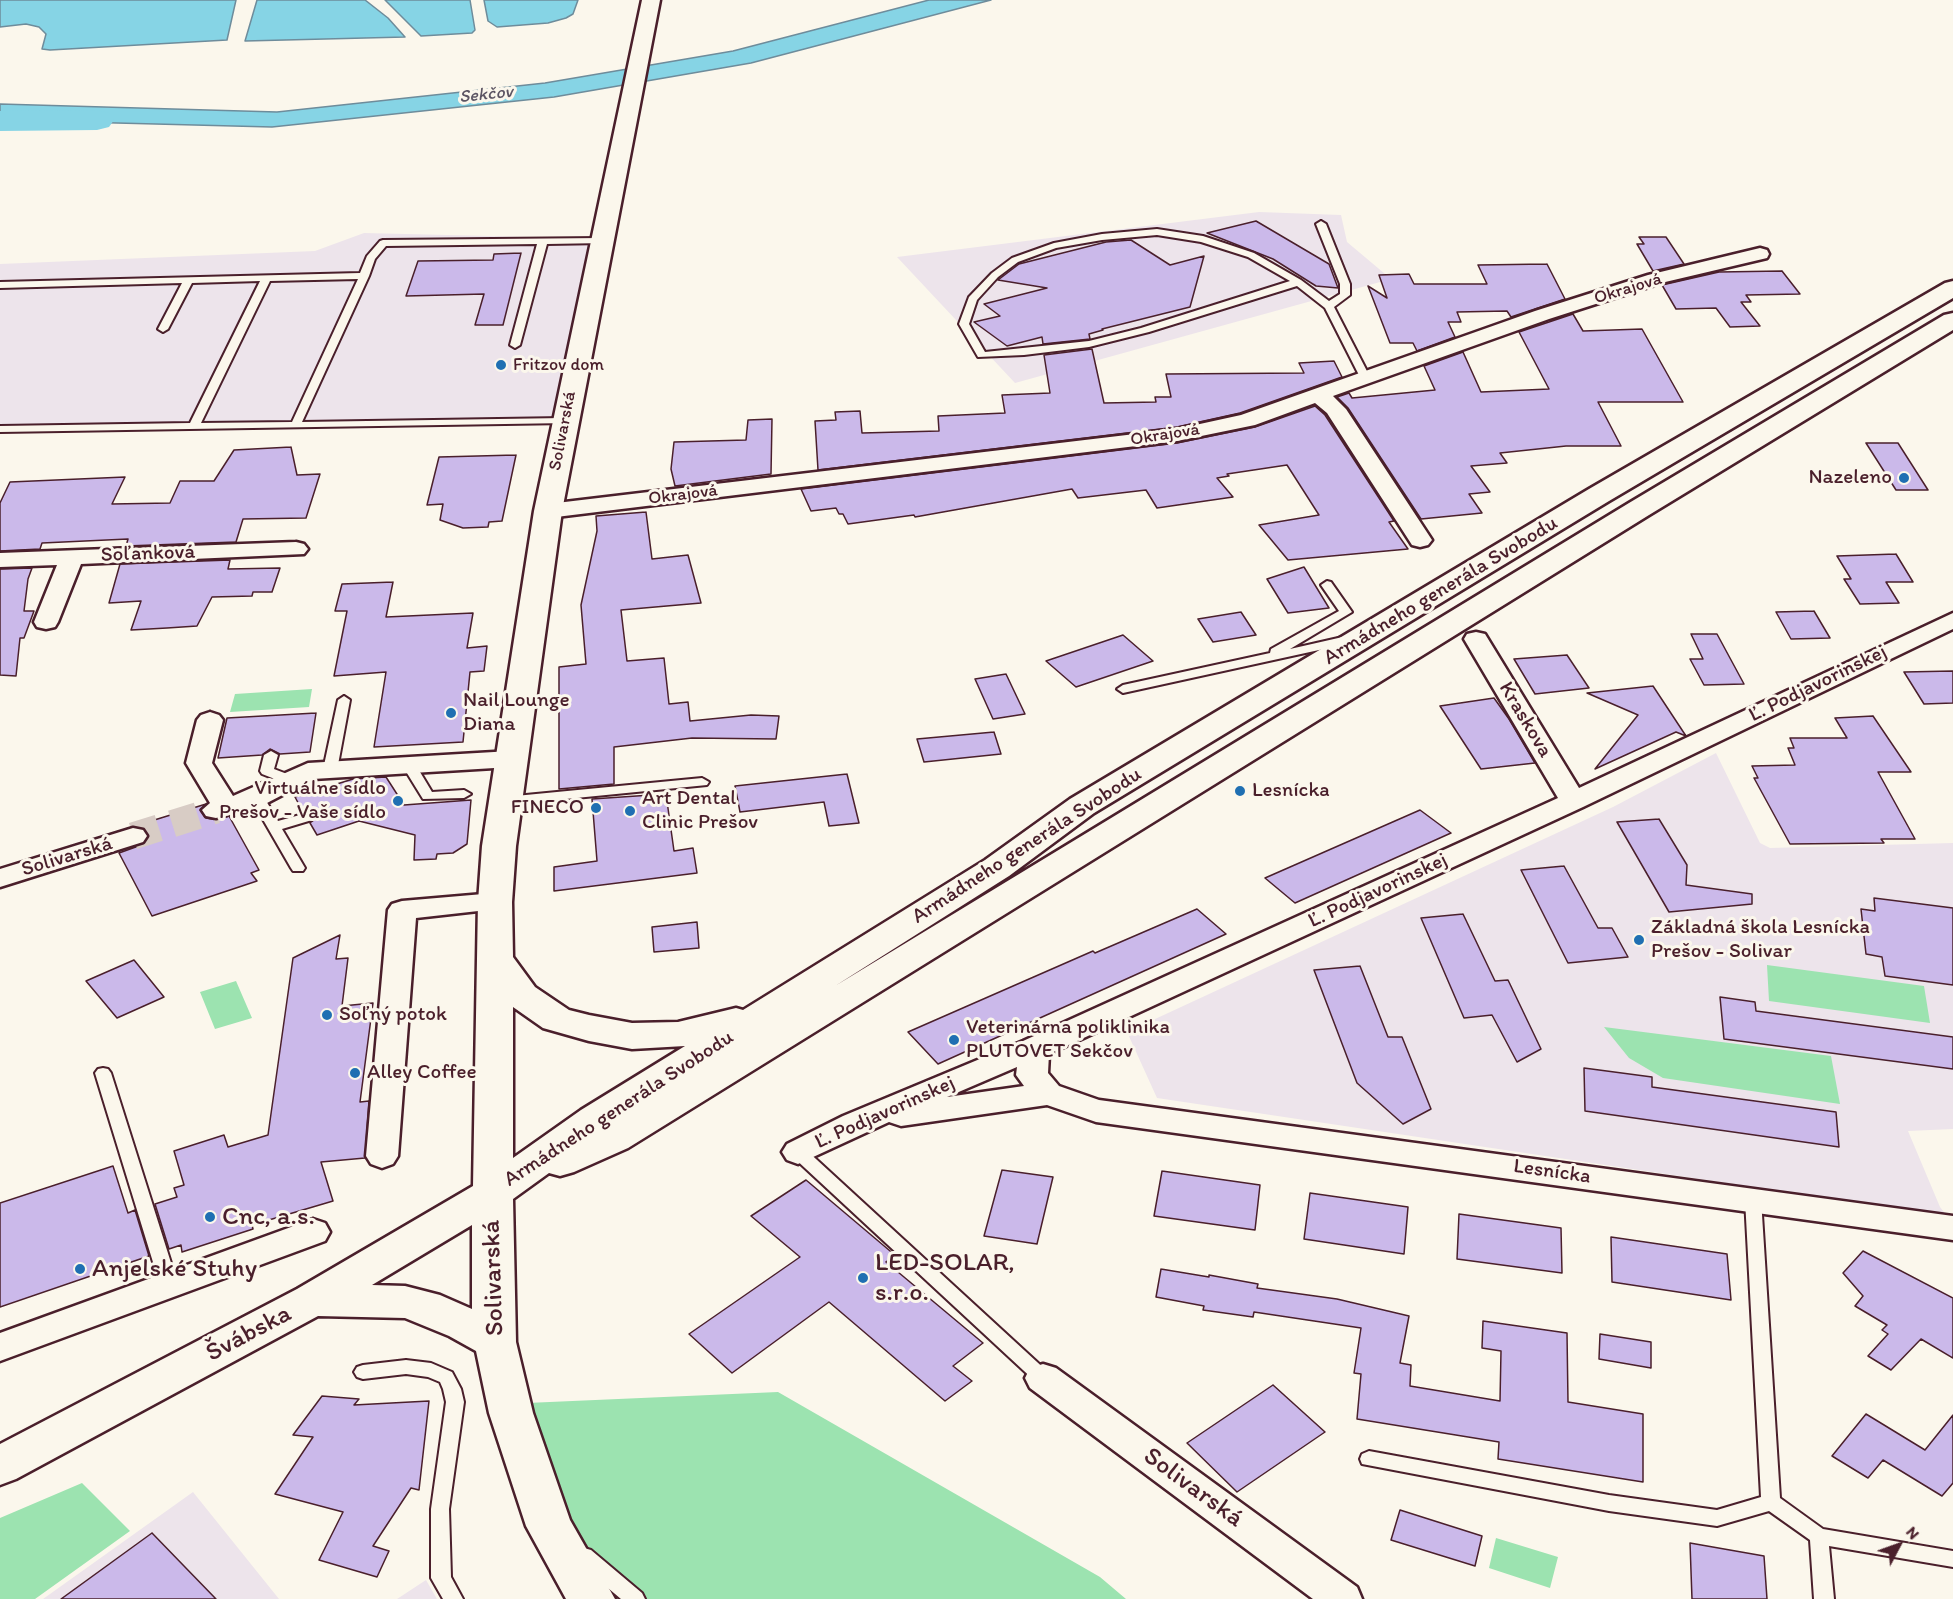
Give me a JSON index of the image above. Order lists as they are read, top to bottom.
{
  "streets": {
    "street": [
      "Okrajová",
      "Solivarská",
      "Soľanková",
      "Armádneho generála Svobodu",
      "Ľ. Podjavorinskej",
      "Kraskova",
      "Lesnícka",
      "Švábska"
    ]
  },
  "crossings": [
    ["Okrajová", "Solivarská"],
    ["Solivarská", "Armádneho generála Svobodu"],
    ["Solivarská", "Švábska"],
    ["Armádneho generála Svobodu", "Švábska"],
    ["Ľ. Podjavorinskej", "Kraskova"]
  ],
  "water": ["Sekčov"],
  "places": [
    "Fritzov dom",
    "Nazeleno",
    "Nail Lounge Diana",
    "Lesnícka",
    "Virtuálne sídlo Prešov - Vaše sídlo",
    "FINECO",
    "Art Dental Clinic Prešov",
    "Základná škola Lesnícka Prešov - Solivar",
    "Soľný potok",
    "Veterinárna poliklinika PLUTOVET Sekčov",
    "Alley Coffee",
    "Cnc, a.s.",
    "Anjelské Stuhy",
    "LED-SOLAR, s.r.o."
  ],
  "north": "top right"
}
